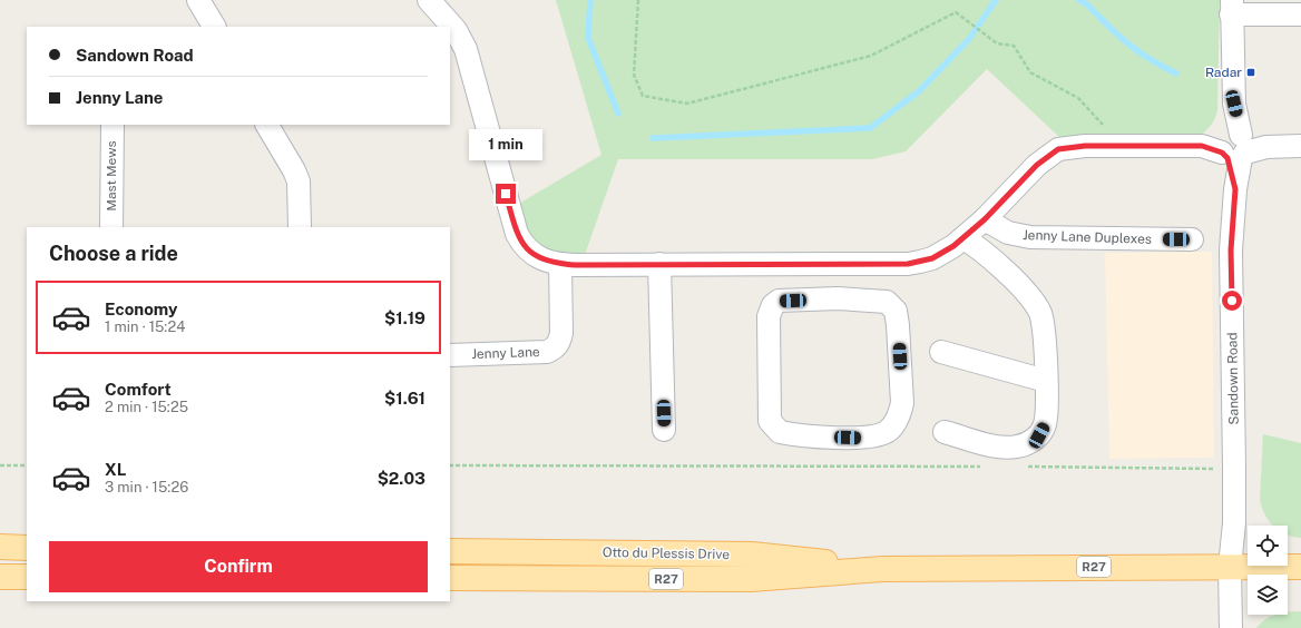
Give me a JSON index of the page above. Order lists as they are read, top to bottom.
{
  "streets": {
    "main road": ["Otto du Plessis Drive", "R27"],
    "street": [
      "Mast Mews",
      "Jenny Lane Duplexes",
      "Jenny Lane",
      "Sandown Road"
    ]
  },
  "crossings": [
    ["Sandown Road", "Otto du Plessis Drive"],
    ["Sandown Road", "R27"],
    ["Otto du Plessis Drive", "R27"]
  ],
  "places": {
    "transit": ["Radar"]
  },
  "page": {
    "banner": ["Sandown Road", "Jenny Lane"],
    "bubble": "1 min",
    "heading": "Choose a ride",
    "list": [
      {
        "name": "Economy",
        "note": "1 min · 15:24",
        "value": "$1.19"
      },
      {
        "name": "Comfort",
        "note": "2 min · 15:25",
        "value": "$1.61"
      },
      {
        "name": "XL",
        "note": "3 min · 15:26",
        "value": "$2.03"
      }
    ],
    "buttons": "Confirm"
  }
}
